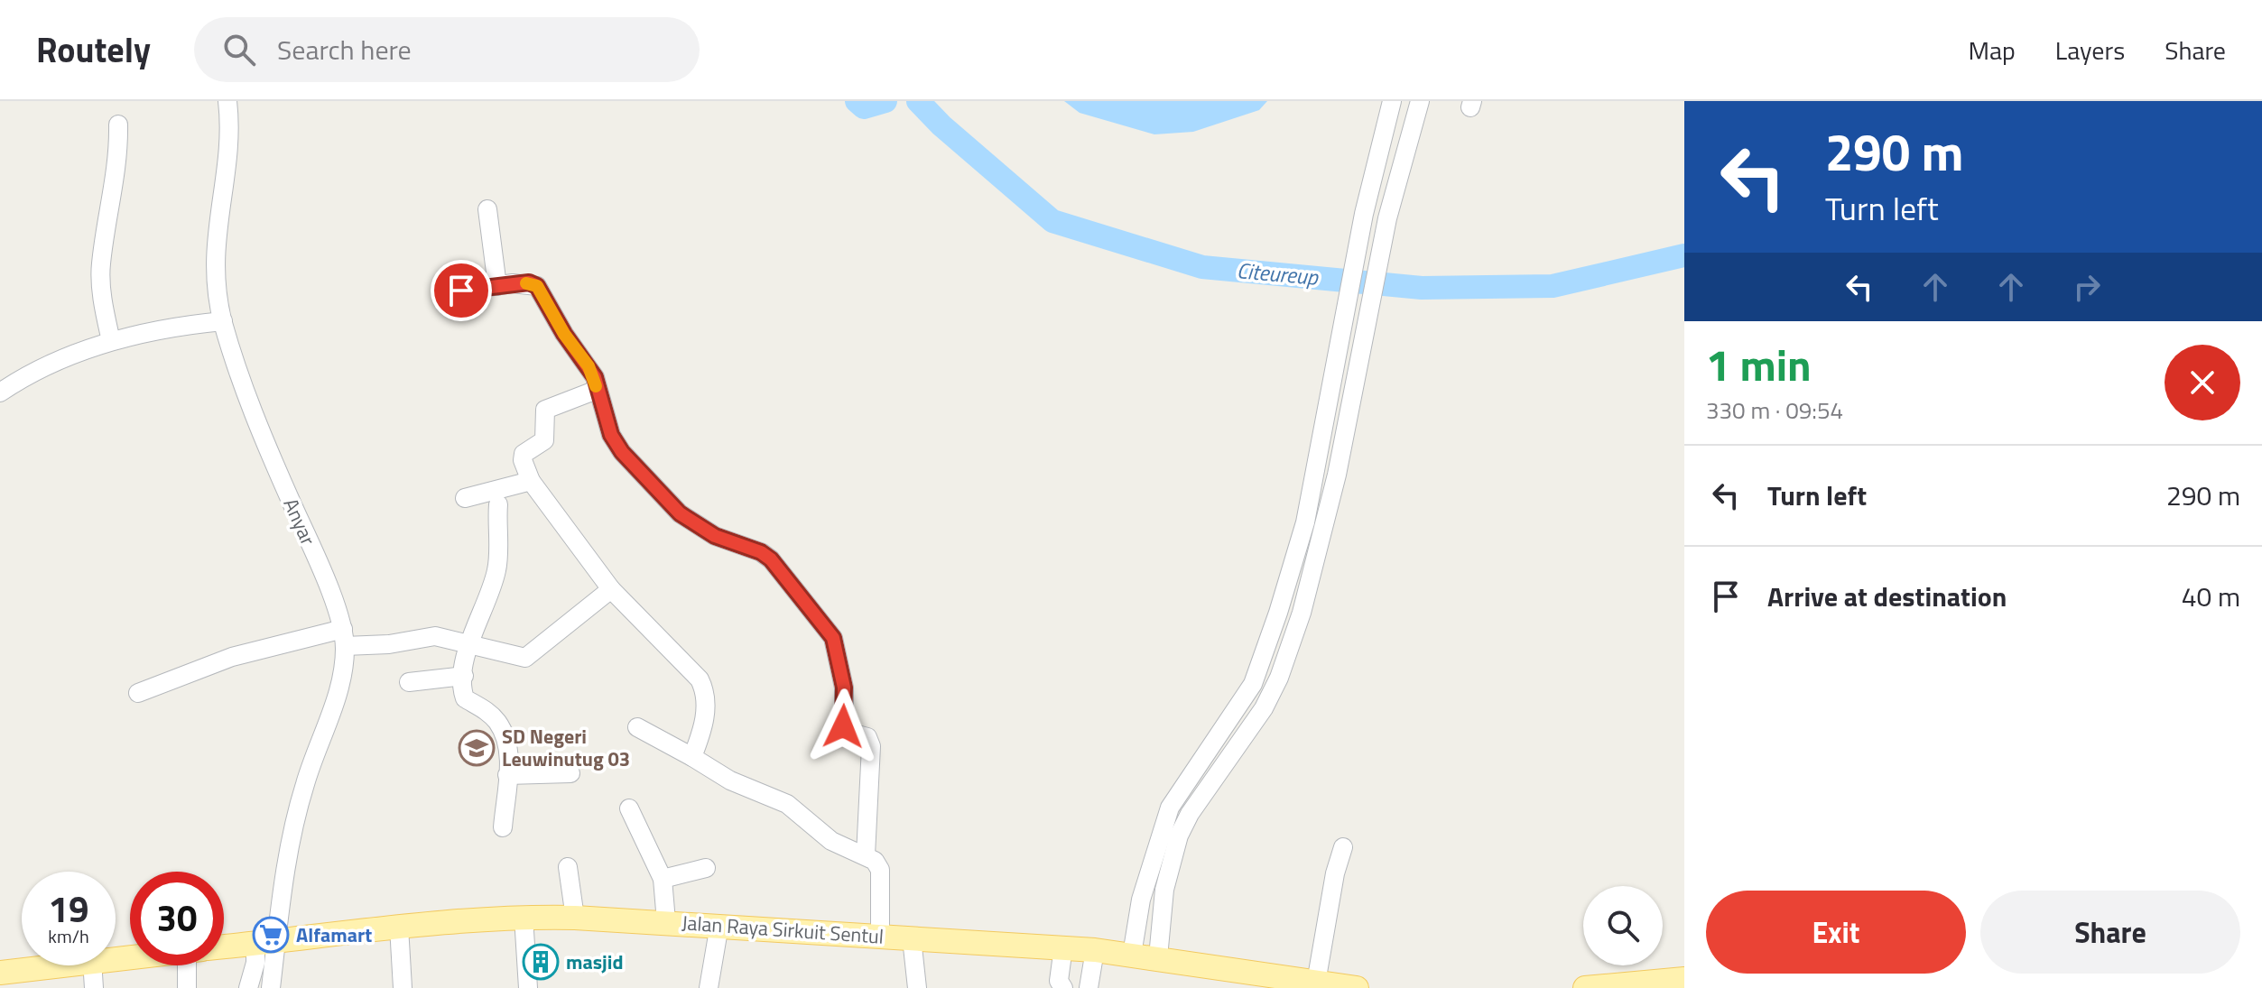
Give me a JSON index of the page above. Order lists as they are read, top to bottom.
{
  "streets": {
    "main road": ["Jalan Raya Sirkuit Sentul"],
    "street": ["Anyar"]
  },
  "water": ["Citeureup"],
  "places": {
    "school or university": ["SD Negeri Leuwinutug 03"],
    "supermarket": ["Alfamart"],
    "building": ["masjid"]
  },
  "page": {
    "header": "Routely",
    "search": "Search here",
    "nav": ["Map", "Layers", "Share"],
    "turn": ["290 m", "Turn left"],
    "heading": ["1 min", "330 m · 09:54"],
    "list": [
      {
        "name": "Turn left",
        "value": "290 m"
      },
      {
        "name": "Arrive at destination",
        "value": "40 m"
      }
    ],
    "speed": "19 km/h",
    "limit": "30",
    "buttons": ["Exit", "Share"]
  }
}
